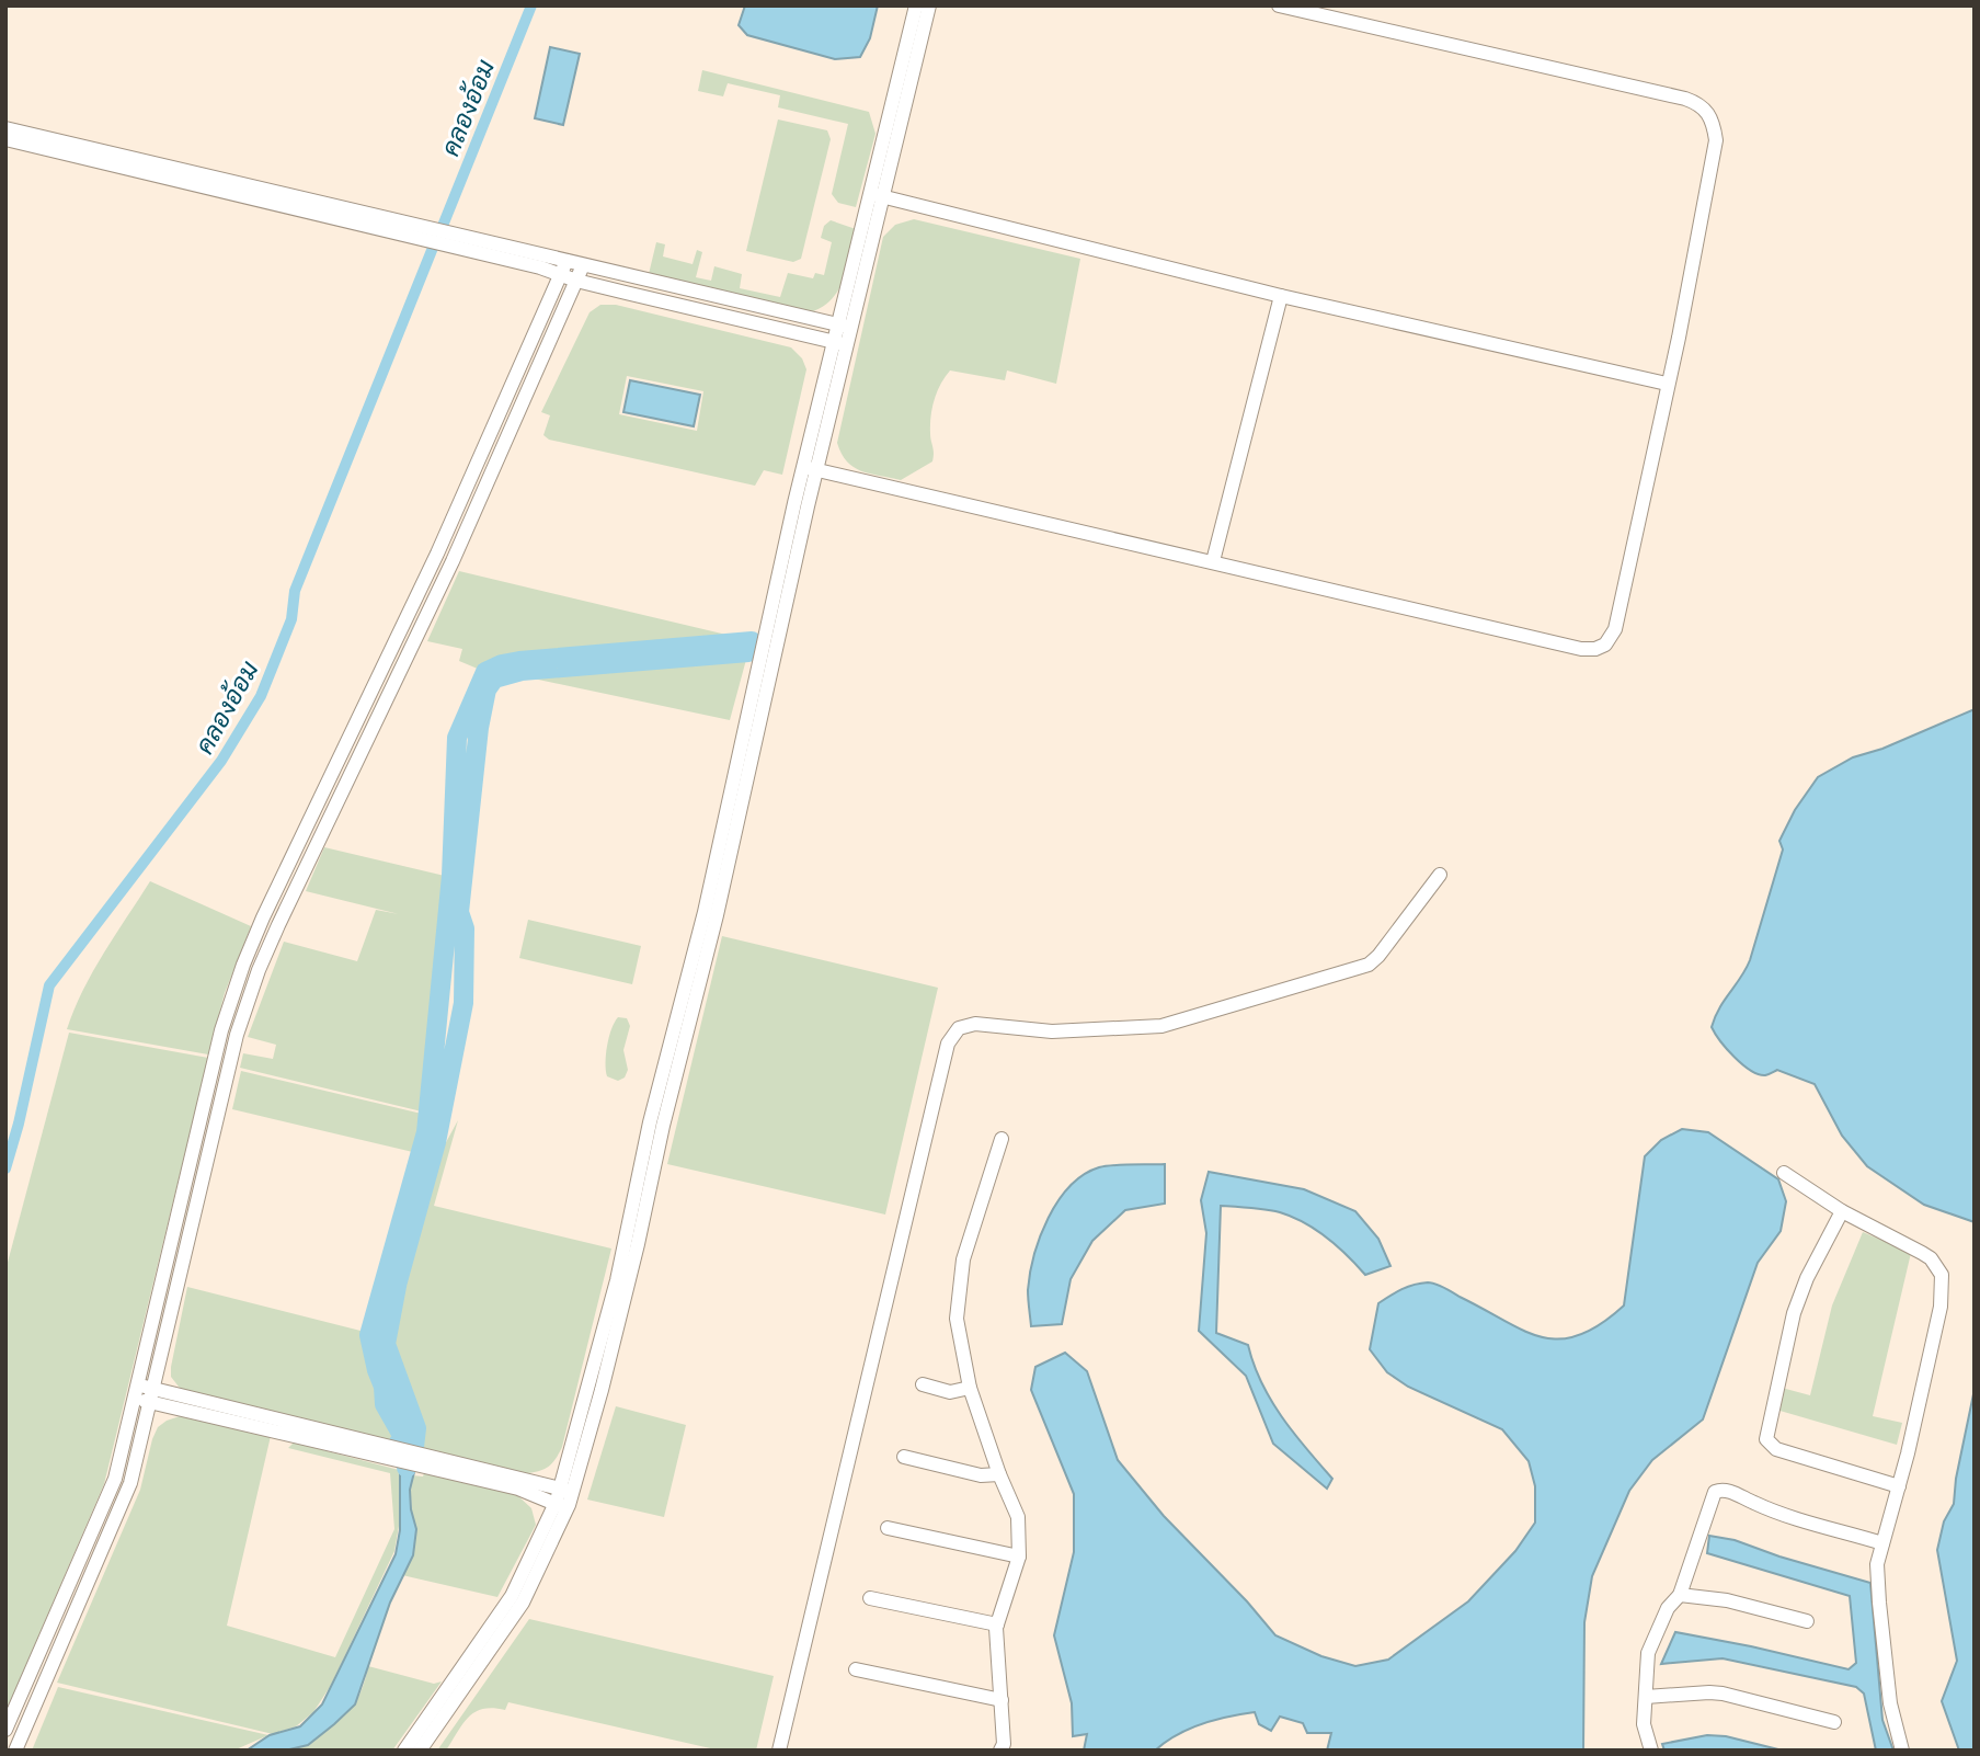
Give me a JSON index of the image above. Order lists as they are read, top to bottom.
{
  "water": ["คลองอ้อม"]
}
